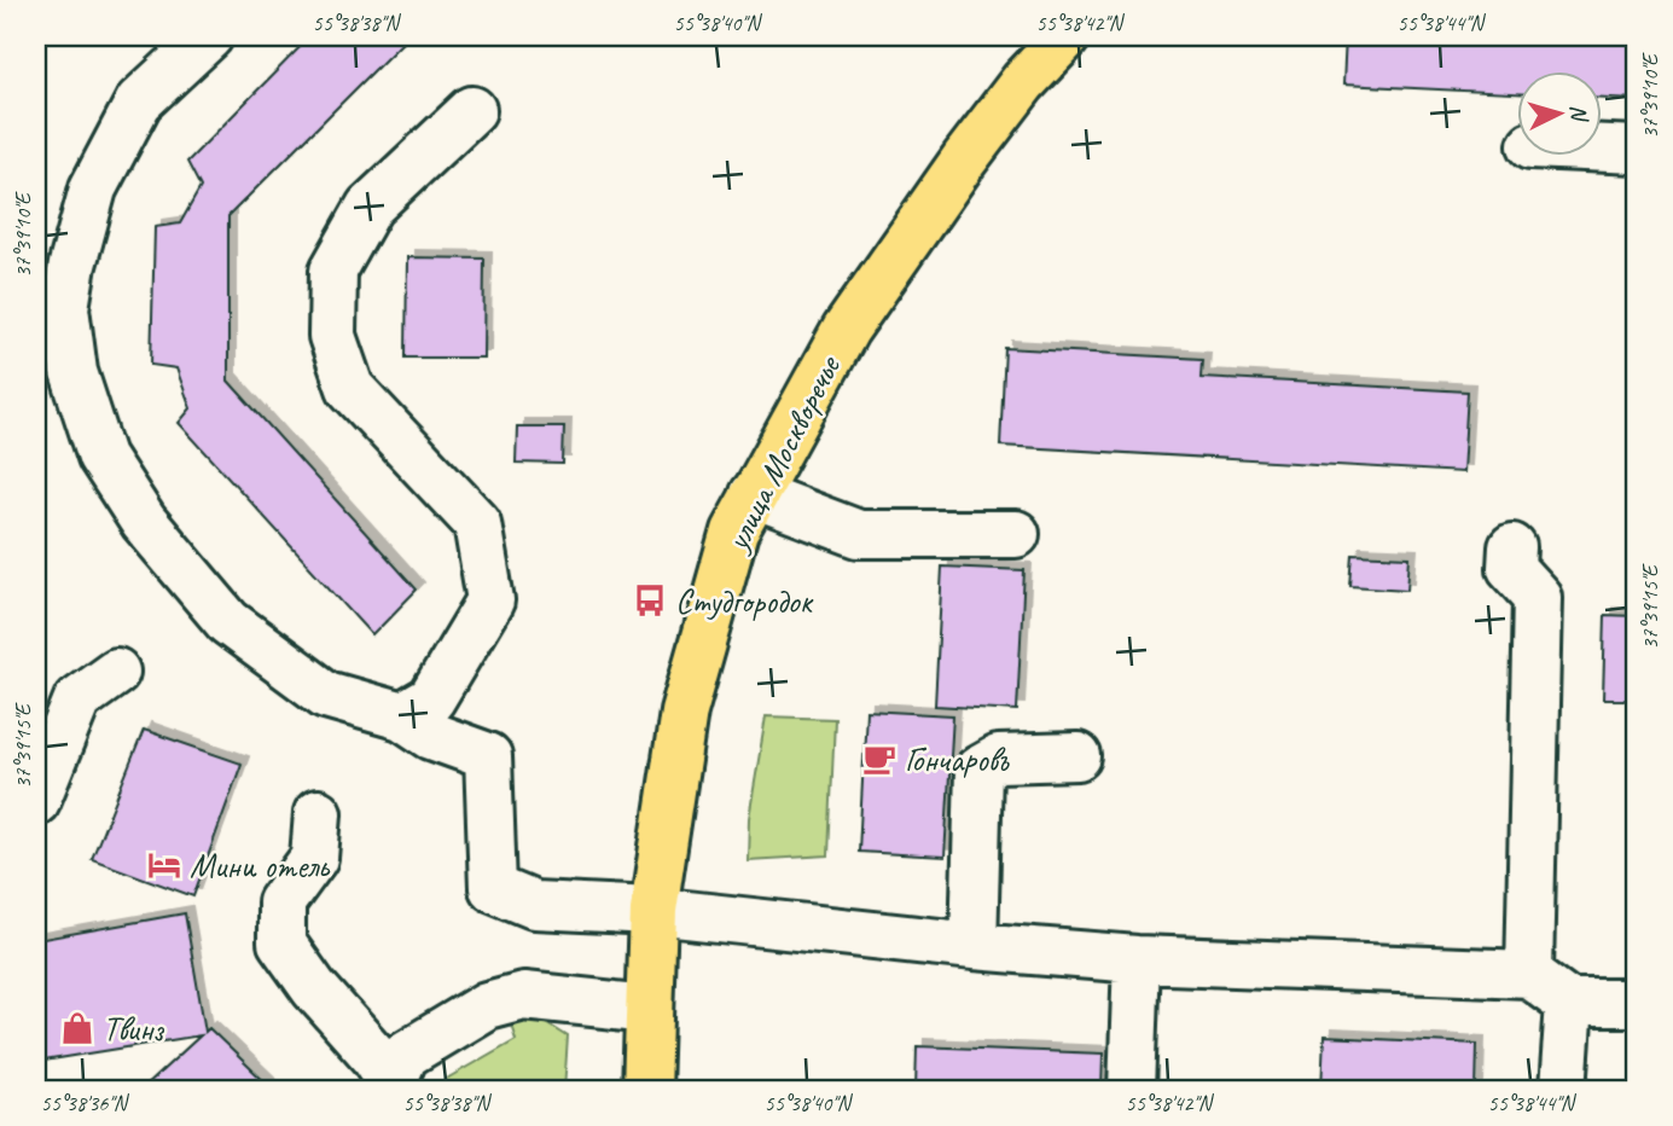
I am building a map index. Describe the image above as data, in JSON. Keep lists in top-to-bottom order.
{
  "streets": {
    "main road": ["улица Москворечье"]
  },
  "places": {
    "bus stop": ["Студгородок"],
    "cafe": ["Гончаровъ"],
    "hotel": ["Мини отель"],
    "shop": ["Твинз"]
  },
  "north": "right",
  "coordinates": [
    "55°38'38\"N",
    "55°38'40\"N",
    "55°38'42\"N",
    "55°38'44\"N",
    "37°39'10\"E",
    "37°39'15\"E",
    "55°38'36\"N"
  ]
}
